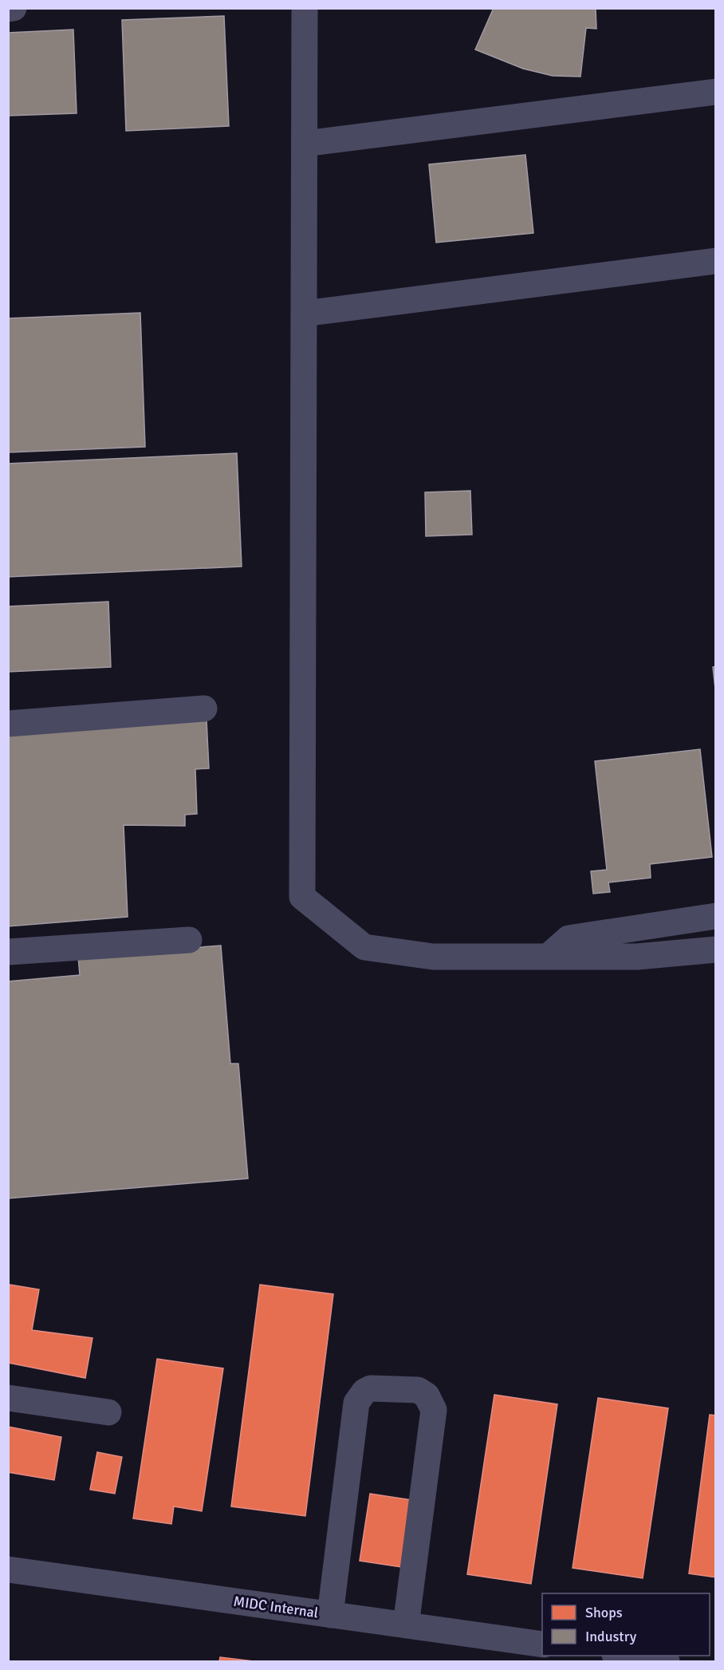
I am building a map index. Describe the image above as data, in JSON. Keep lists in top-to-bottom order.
{
  "streets": {
    "street": ["MIDC Internal"]
  },
  "legend": ["Shops", "Industry"]
}
